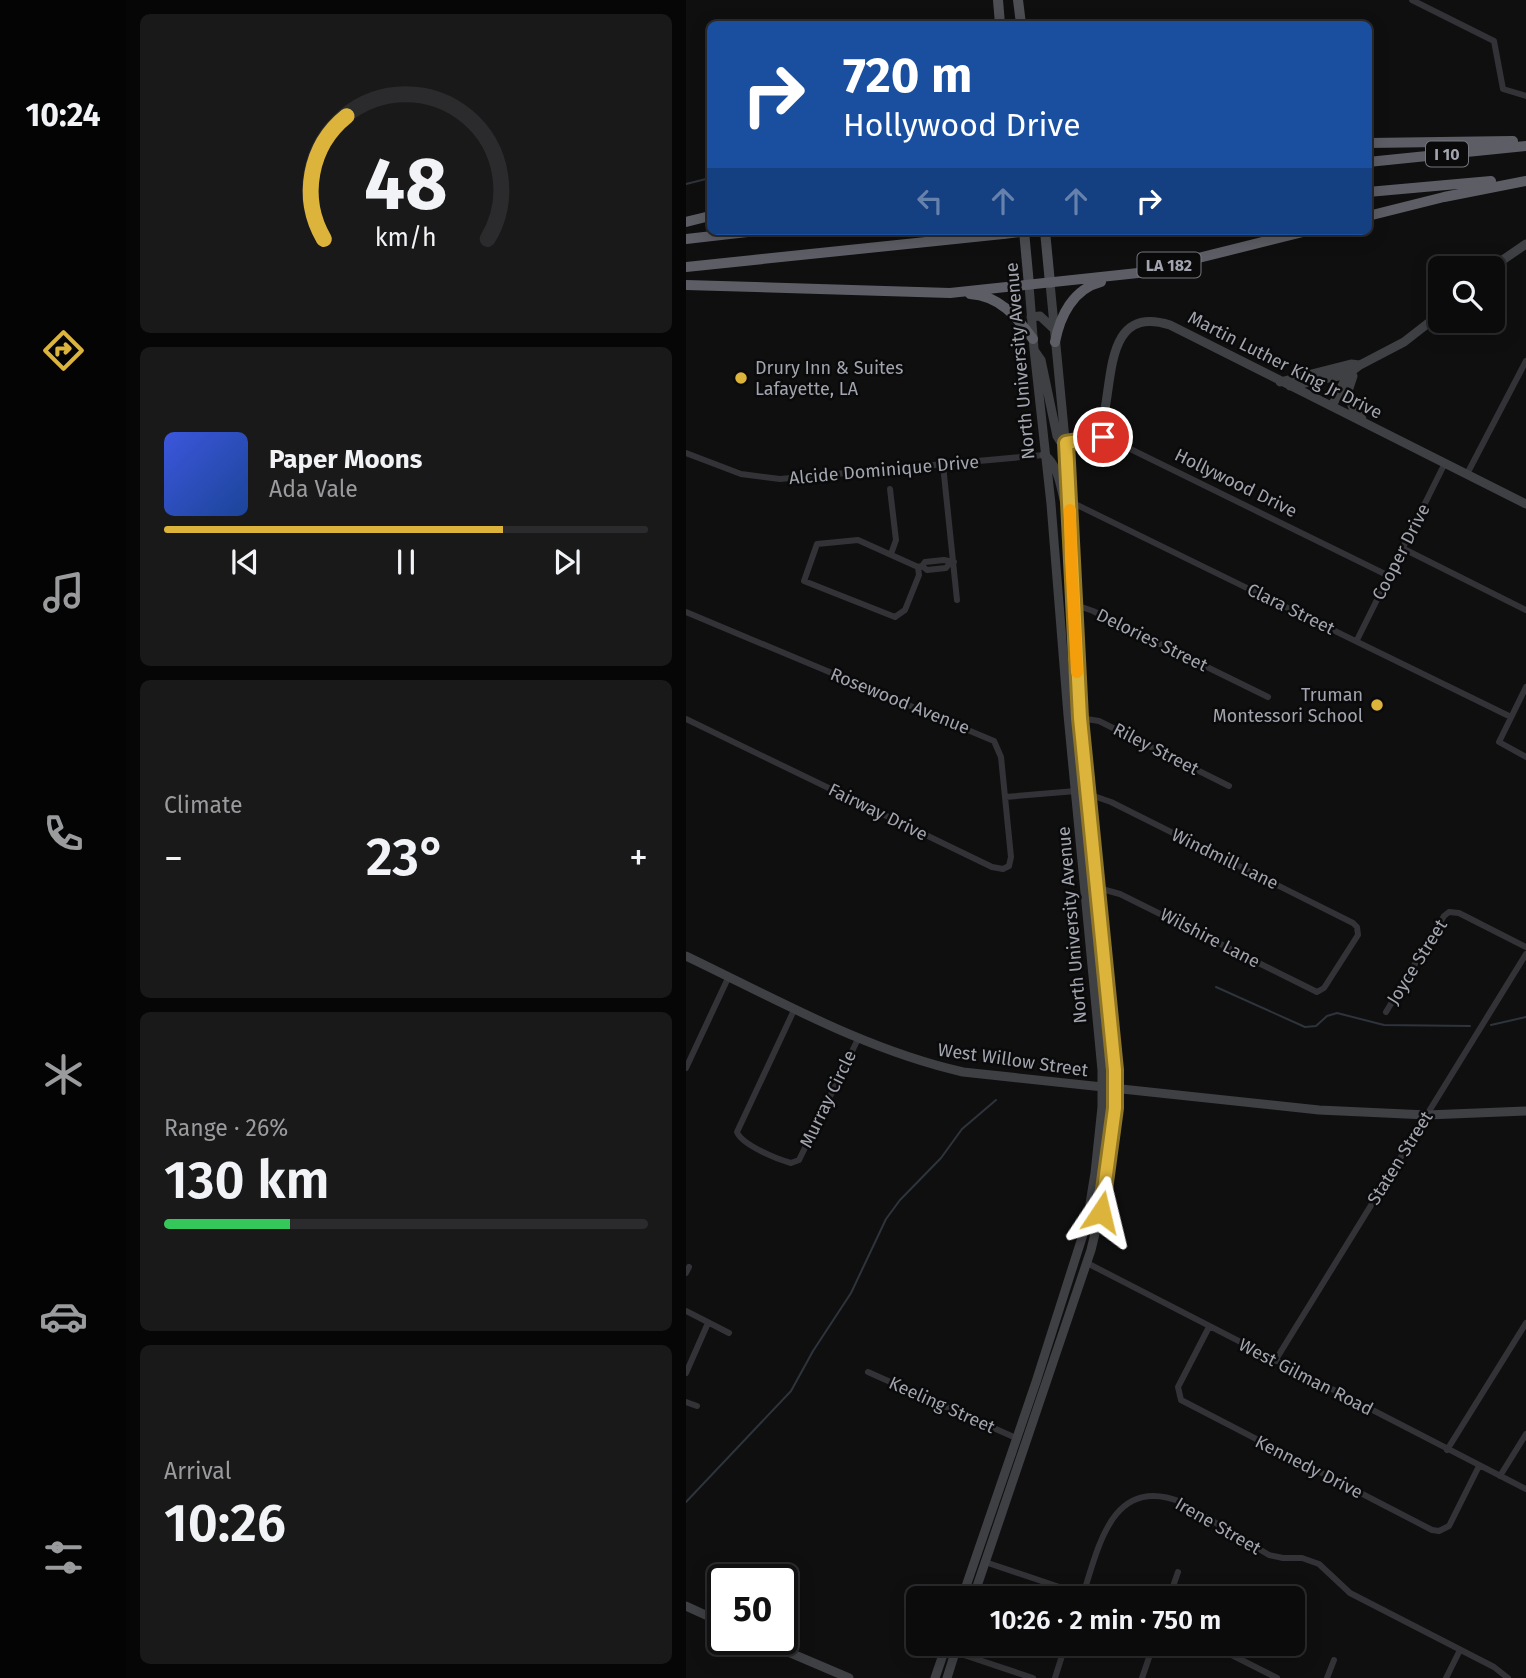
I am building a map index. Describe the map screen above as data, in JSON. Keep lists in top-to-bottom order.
{
  "streets": {
    "highway": ["I 10", "LA 182"],
    "main road": ["North University Avenue", "Martin Luther King Jr Drive", "West Willow Street"],
    "street": [
      "Alcide Dominique Drive",
      "Hollywood Drive",
      "Cooper Drive",
      "Clara Street",
      "Delories Street",
      "Rosewood Avenue",
      "Riley Street",
      "Fairway Drive",
      "Windmill Lane",
      "Wilshire Lane",
      "Joyce Street",
      "Murray Circle",
      "Staten Street",
      "West Gilman Road",
      "Keeling Street",
      "Kennedy Drive",
      "Irene Street"
    ]
  },
  "crossings": [
    ["LA 182", "North University Avenue"],
    ["North University Avenue", "Alcide Dominique Drive"],
    ["North University Avenue", "Clara Street"],
    ["North University Avenue", "Delories Street"],
    ["North University Avenue", "Riley Street"],
    ["North University Avenue", "Windmill Lane"],
    ["North University Avenue", "Wilshire Lane"],
    ["North University Avenue", "West Willow Street"],
    ["North University Avenue", "West Gilman Road"],
    ["North University Avenue", "Keeling Street"],
    ["Martin Luther King Jr Drive", "Hollywood Drive"],
    ["Martin Luther King Jr Drive", "Cooper Drive"],
    ["Hollywood Drive", "Cooper Drive"],
    ["Cooper Drive", "Clara Street"],
    ["Rosewood Avenue", "Fairway Drive"],
    ["Windmill Lane", "Wilshire Lane"],
    ["West Willow Street", "Murray Circle"],
    ["West Willow Street", "Staten Street"],
    ["Staten Street", "West Gilman Road"],
    ["West Gilman Road", "Kennedy Drive"]
  ],
  "places": ["Drury Inn & Suites Lafayette, LA", "Truman Montessori School"],
  "page": {
    "tabs": "10:24",
    "turn": ["720 m", "Hollywood Drive"],
    "song": ["Paper Moons", "Ada Vale"],
    "tile": [
      "Climate",
      ["Range · 26%", "130 km"],
      ["Arrival", "10:26"]
    ],
    "heat": ["−", "23°", "+"],
    "limit": "50",
    "trip": "10:26 · 2 min · 750 m",
    "gauge": ["48", "km/h"]
  }
}
